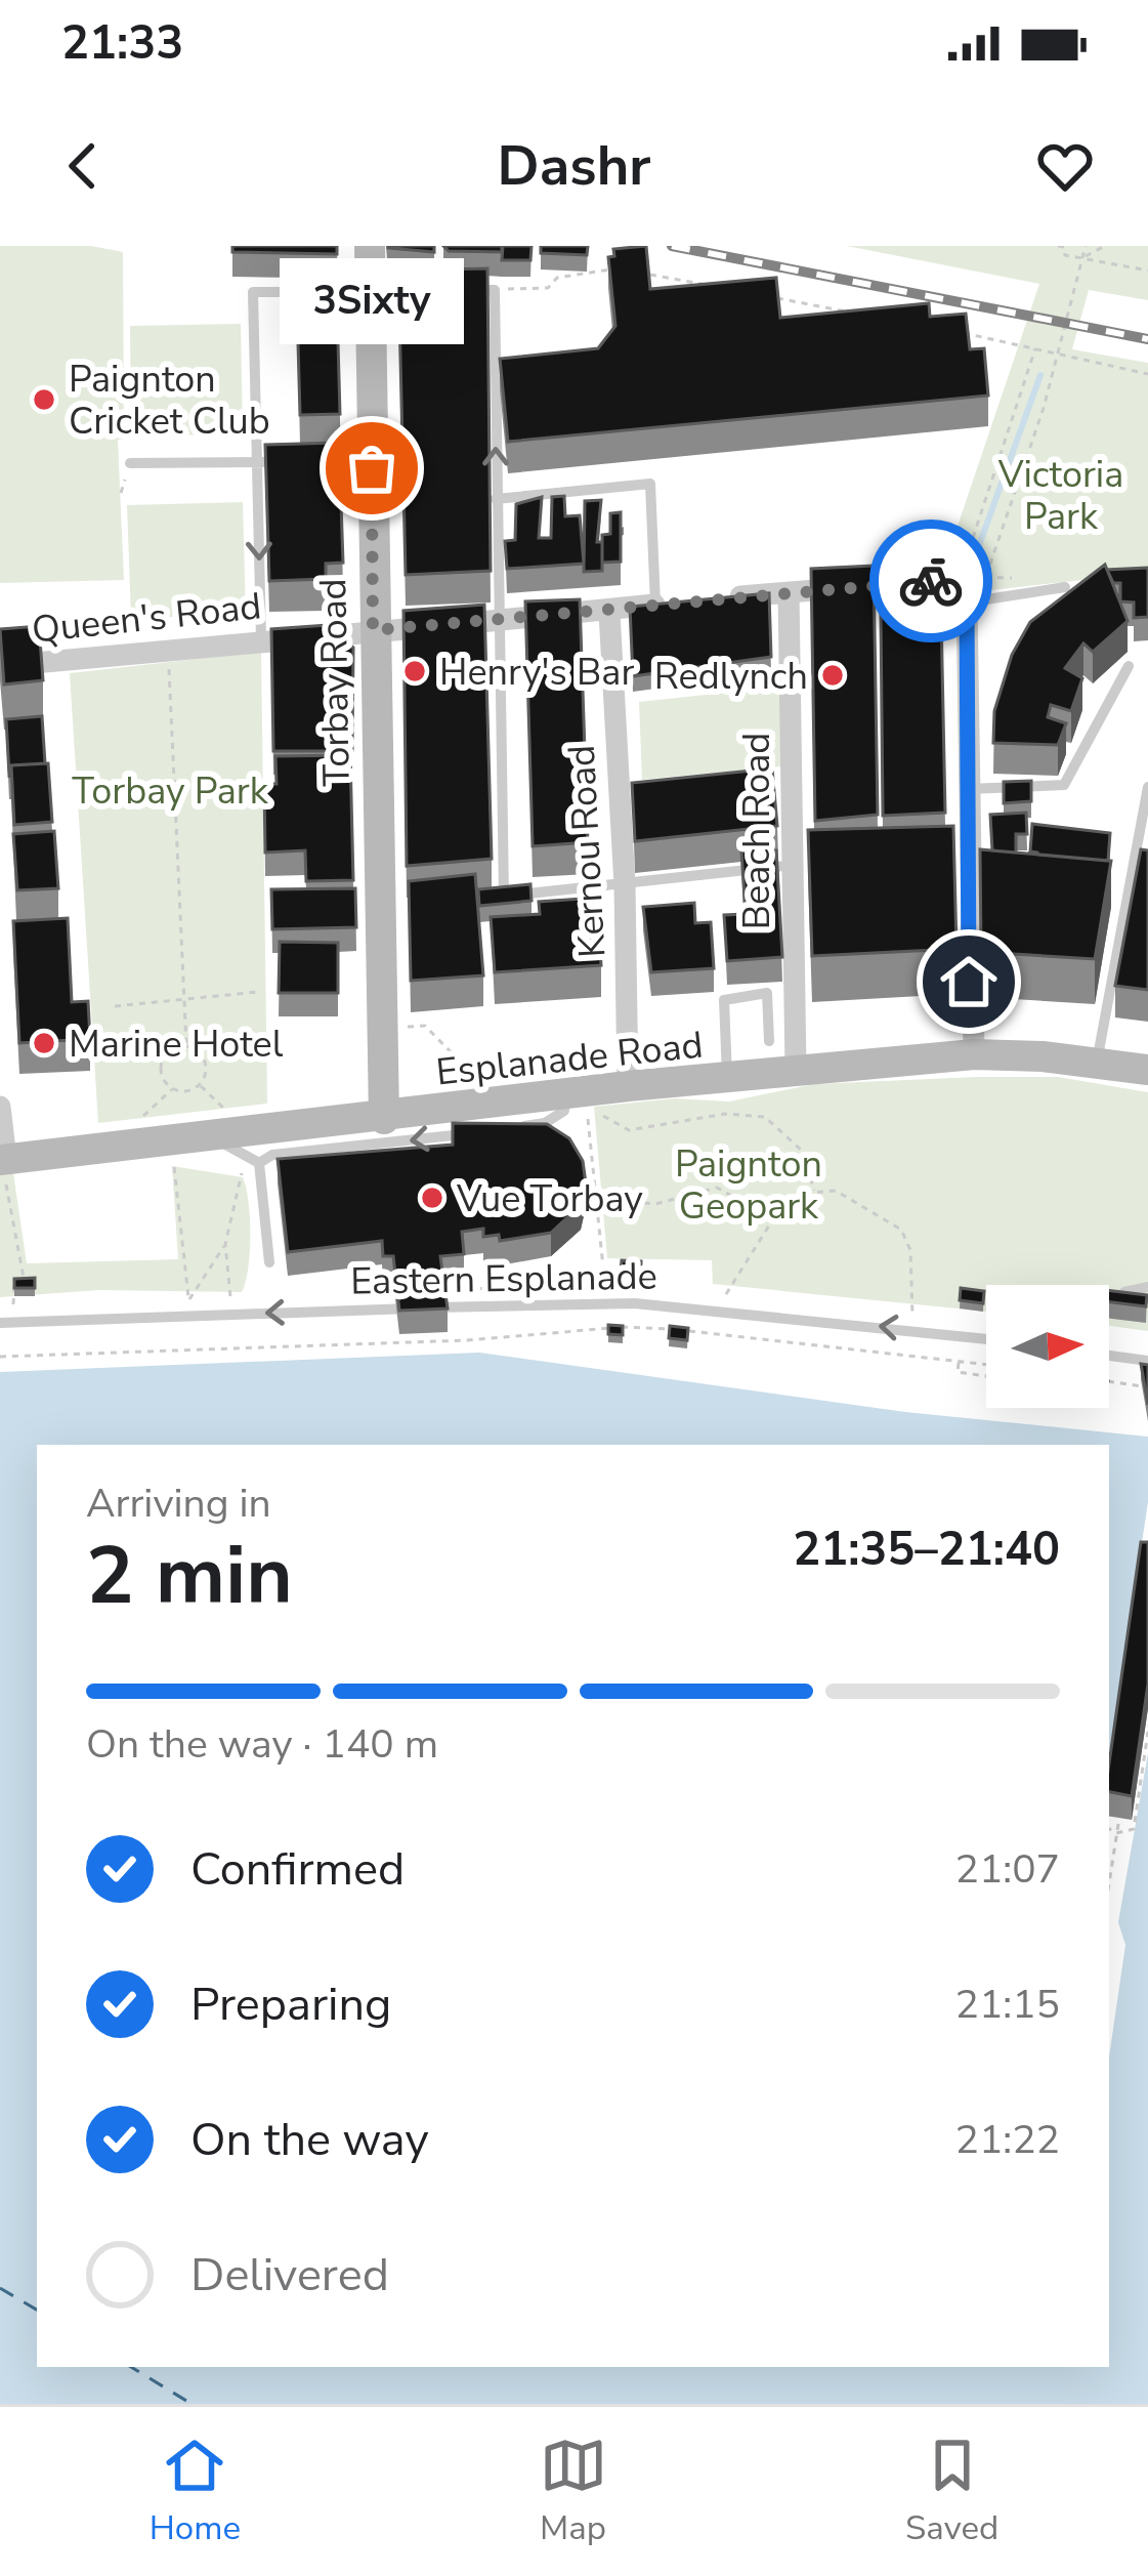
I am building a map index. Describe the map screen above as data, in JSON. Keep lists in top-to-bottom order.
{
  "streets": {
    "main road": ["Torbay Road", "Esplanade Road"],
    "street": ["Queen's Road", "Beach Road", "Kernou Road"],
    "lane": ["Eastern Esplanade"]
  },
  "crossings": [
    ["Queen's Road", "Torbay Road"],
    ["Queen's Road", "Kernou Road"],
    ["Torbay Road", "Esplanade Road"],
    ["Beach Road", "Esplanade Road"],
    ["Kernou Road", "Esplanade Road"]
  ],
  "one_way": ["Eastern Esplanade"],
  "parks": ["Victoria Park", "Torbay Park", "Paignton Geopark"],
  "places": [
    "Paignton Cricket Club",
    "3Sixty",
    "Henry's Bar",
    "Redlynch",
    "Marine Hotel",
    "Vue Torbay"
  ],
  "north": "right",
  "page": {
    "status": "21:33",
    "header": "Dashr",
    "bubble": "3Sixty",
    "heading": ["2 min", "Arriving in", "21:35–21:40"],
    "bar": "On the way · 140 m",
    "list": [
      ["Confirmed", "21:07"],
      ["Preparing", "21:15"],
      ["On the way", "21:22"],
      "Delivered"
    ],
    "tabs": ["Home", "Map", "Saved"]
  }
}
